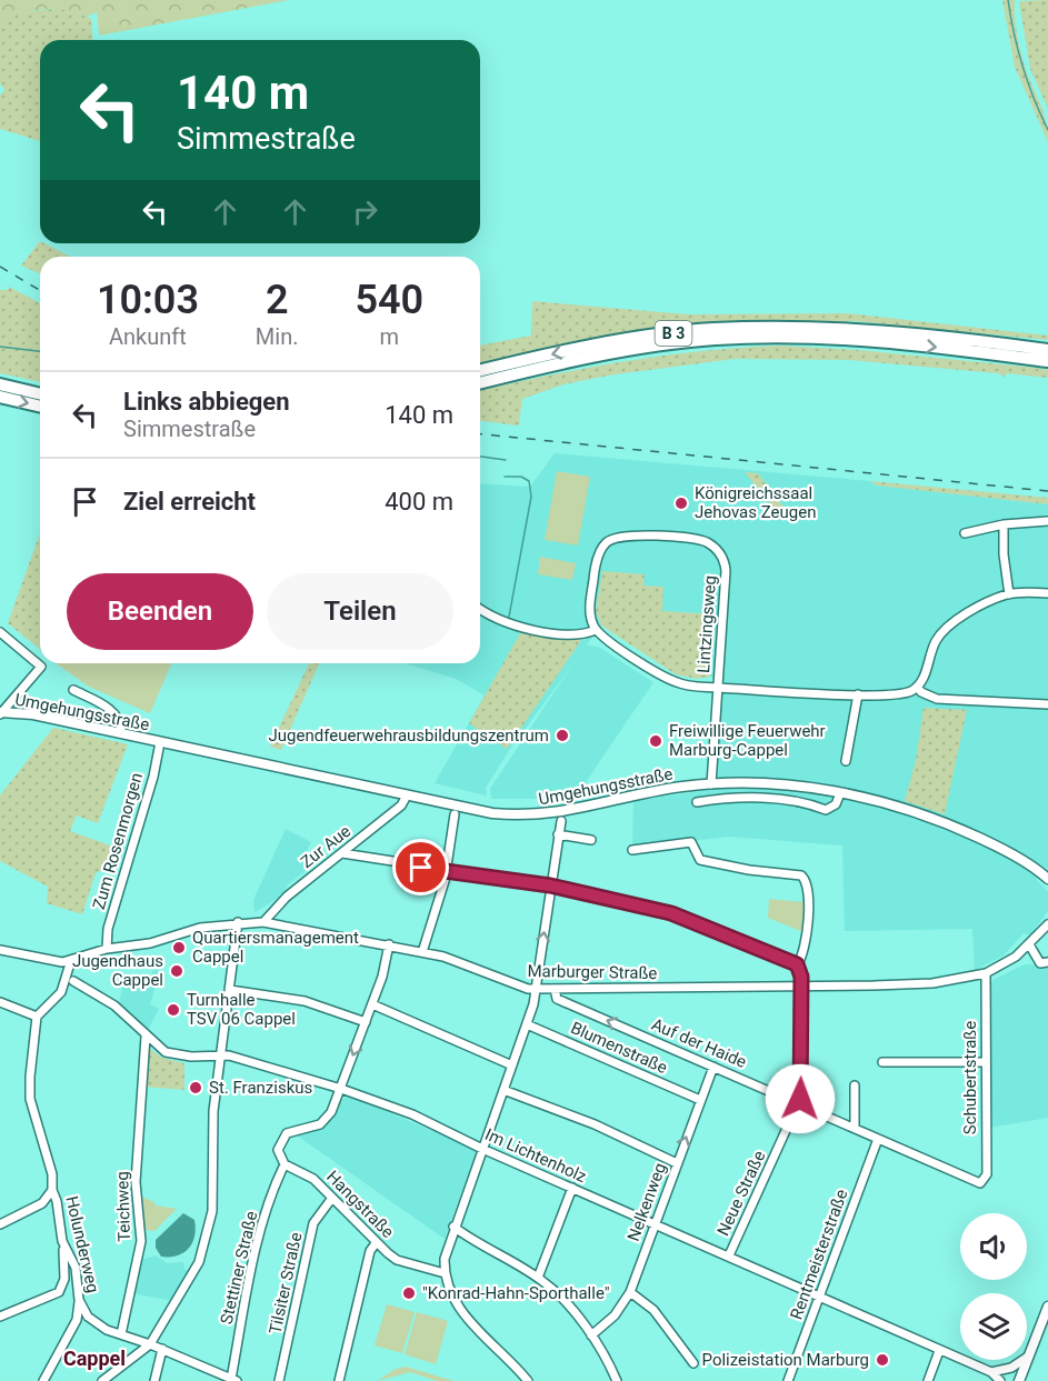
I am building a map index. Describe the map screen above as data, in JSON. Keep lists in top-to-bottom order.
{
  "streets": {
    "highway": ["B 3"],
    "main road": ["Umgehungsstraße"],
    "street": [
      "Lintzingsweg",
      "Zum Rosenmorgen",
      "Zur Aue",
      "Marburger Straße",
      "Auf der Haide",
      "Blumenstraße",
      "Schubertstraße",
      "Im Lichtenholz",
      "Neue Straße",
      "Nelkenweg",
      "Hangstraße",
      "Teichweg",
      "Holunderweg",
      "Rentmeisterstraße",
      "Stettiner Straße",
      "Tilsiter Straße"
    ]
  },
  "crossings": [
    ["Lintzingsweg", "Umgehungsstraße"],
    ["Umgehungsstraße", "Zum Rosenmorgen"],
    ["Umgehungsstraße", "Zur Aue"],
    ["Zum Rosenmorgen", "Marburger Straße"],
    ["Zur Aue", "Marburger Straße"],
    ["Marburger Straße", "Auf der Haide"],
    ["Marburger Straße", "Schubertstraße"],
    ["Marburger Straße", "Neue Straße"],
    ["Auf der Haide", "Schubertstraße"],
    ["Auf der Haide", "Neue Straße"],
    ["Auf der Haide", "Nelkenweg"],
    ["Auf der Haide", "Rentmeisterstraße"],
    ["Blumenstraße", "Nelkenweg"],
    ["Im Lichtenholz", "Neue Straße"],
    ["Im Lichtenholz", "Nelkenweg"],
    ["Im Lichtenholz", "Teichweg"],
    ["Im Lichtenholz", "Rentmeisterstraße"],
    ["Hangstraße", "Stettiner Straße"],
    ["Hangstraße", "Tilsiter Straße"],
    ["Teichweg", "Holunderweg"],
    ["Holunderweg", "Stettiner Straße"]
  ],
  "one_way": ["Auf der Haide"],
  "districts": ["Cappel"],
  "places": [
    "Königreichssaal Jehovas Zeugen",
    "Jugendfeuerwehrausbildungszentrum",
    "Freiwillige Feuerwehr Marburg-Cappel",
    "Quartiersmanagement Cappel",
    "Jugendhaus Cappel",
    "Turnhalle TSV 06 Cappel",
    "St. Franziskus",
    "\"Konrad-Hahn-Sporthalle\"",
    "Polizeistation Marburg"
  ],
  "page": {
    "turn": ["140 m", "Simmestraße"],
    "eta": [
      "10:03",
      "Ankunft",
      "2",
      "Min.",
      "540",
      "m"
    ],
    "list": [
      {
        "name": "Links abbiegen",
        "note": "Simmestraße",
        "value": "140 m"
      },
      {
        "name": "Ziel erreicht",
        "value": "400 m"
      }
    ],
    "buttons": ["Beenden", "Teilen"]
  }
}
